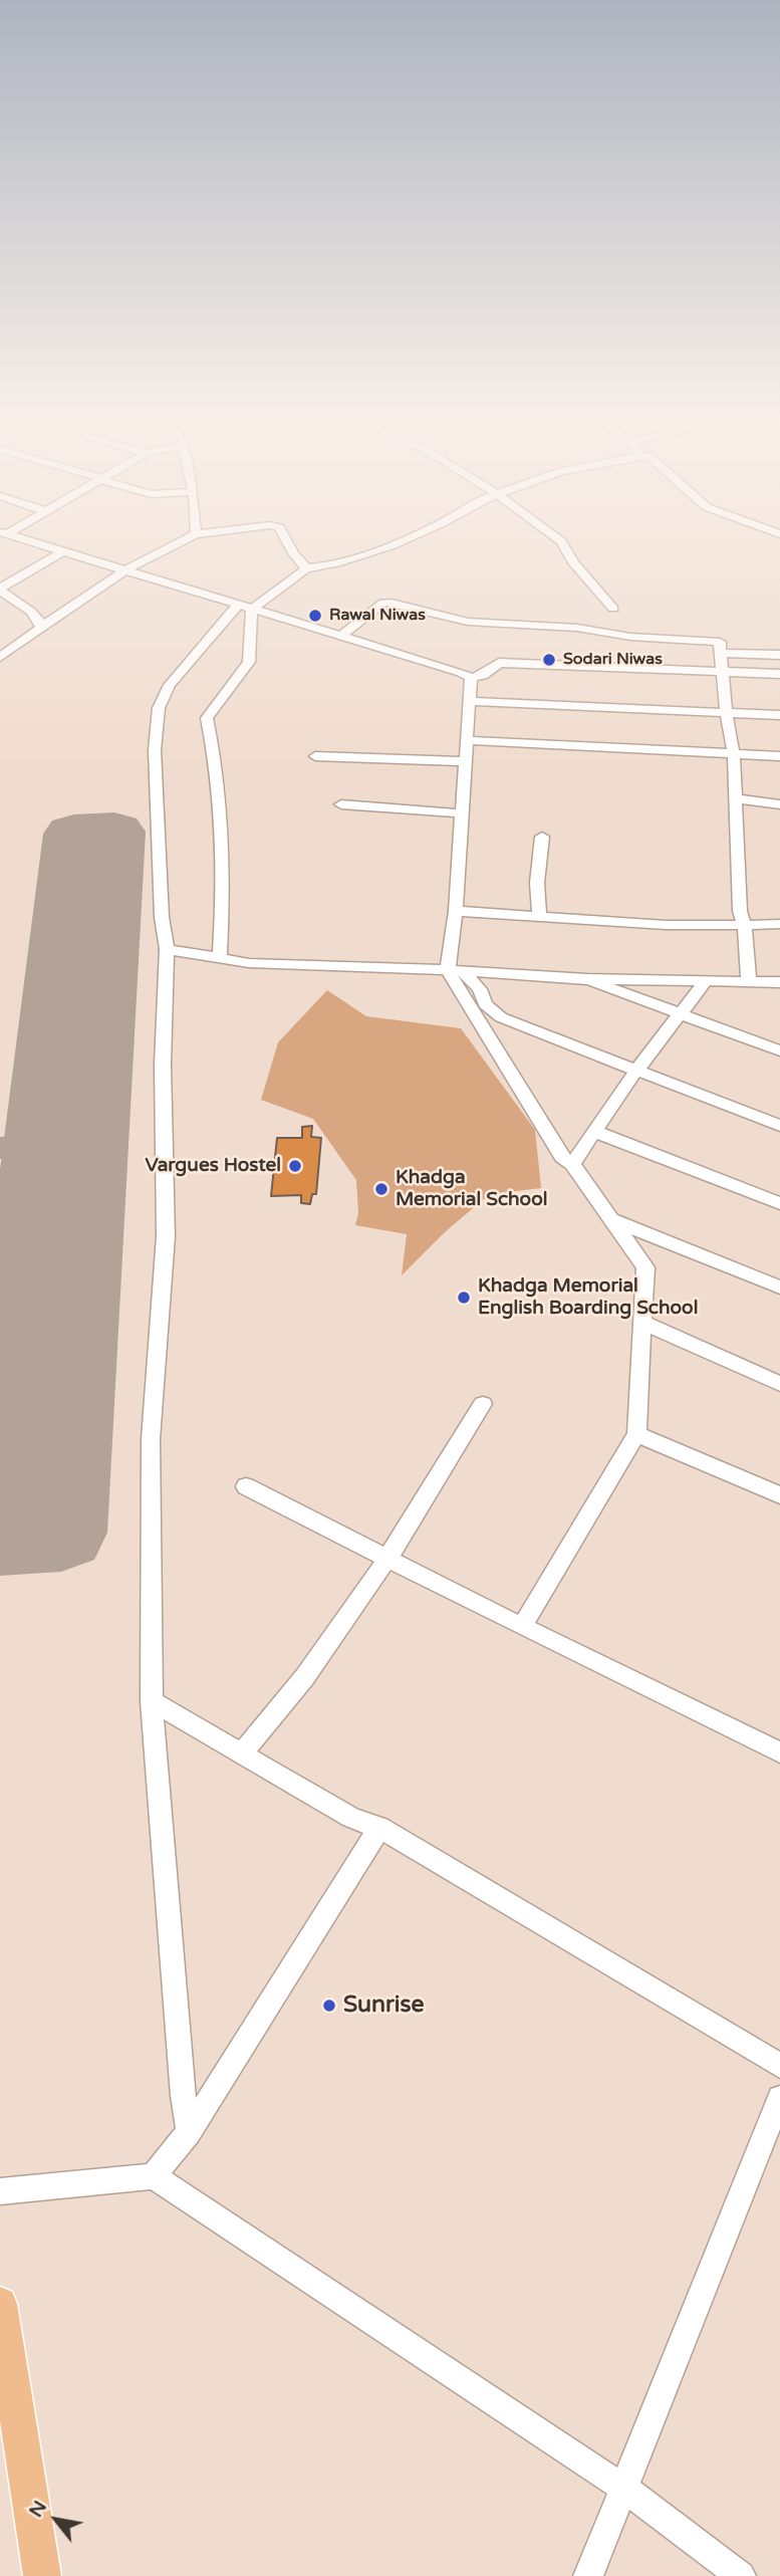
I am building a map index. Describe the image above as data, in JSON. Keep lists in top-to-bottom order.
{
  "places": [
    "Rawal Niwas",
    "Sodari Niwas",
    "Vargues Hostel",
    "Khadga Memorial School",
    "Khadga Memorial English Boarding School",
    "Sunrise"
  ],
  "north": "top left"
}
